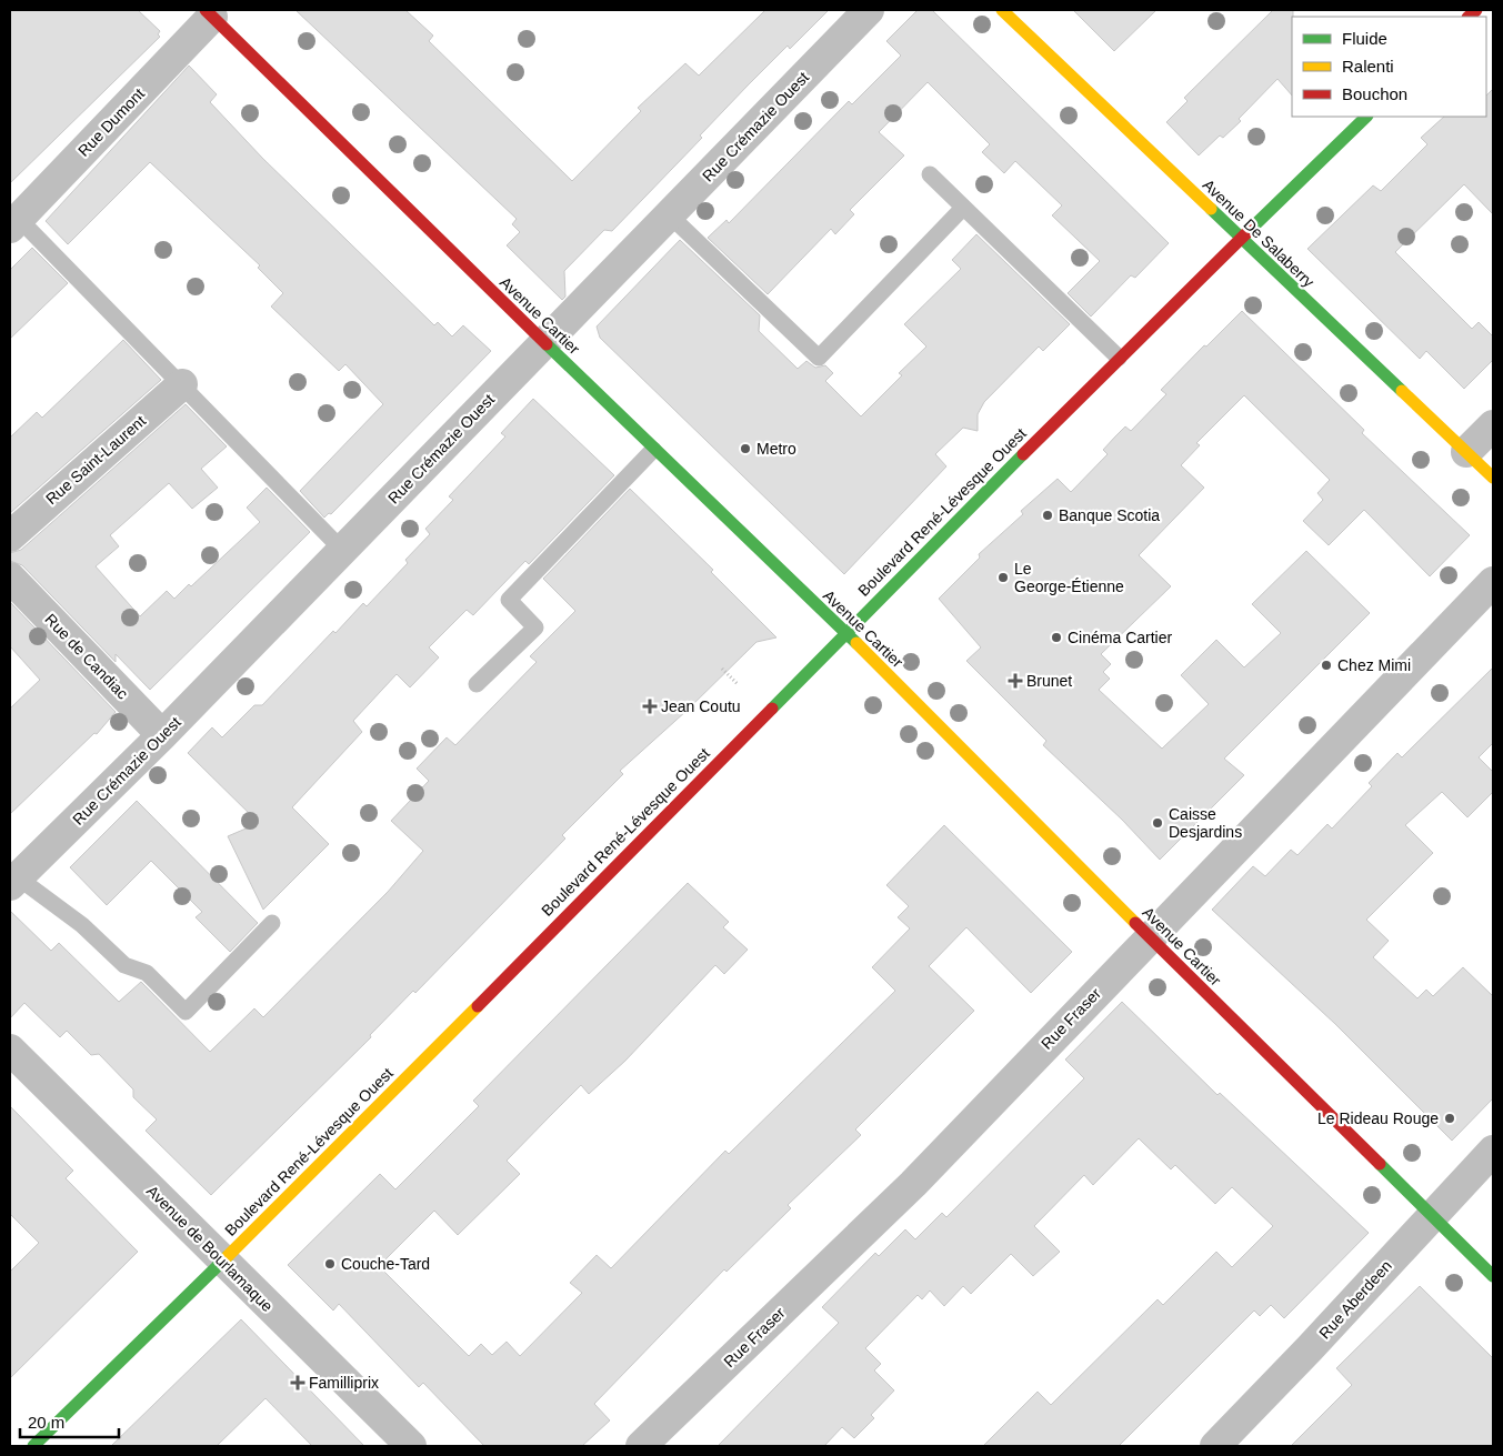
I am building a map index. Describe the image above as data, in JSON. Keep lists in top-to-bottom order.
{
  "streets": {
    "street": [
      "Rue Dumont",
      "Rue Crémazie Ouest",
      "Avenue De Salaberry",
      "Avenue Cartier",
      "Rue Saint-Laurent",
      "Boulevard René-Lévesque Ouest",
      "Rue de Candiac",
      "Rue Fraser",
      "Avenue de Bourlamaque",
      "Rue Aberdeen"
    ]
  },
  "crossings": [
    ["Rue Dumont", "Avenue Cartier"],
    ["Rue Crémazie Ouest", "Avenue Cartier"],
    ["Rue Crémazie Ouest", "Rue de Candiac"],
    ["Avenue De Salaberry", "Boulevard René-Lévesque Ouest"],
    ["Avenue Cartier", "Boulevard René-Lévesque Ouest"],
    ["Avenue Cartier", "Rue Fraser"],
    ["Avenue Cartier", "Rue Aberdeen"],
    ["Boulevard René-Lévesque Ouest", "Avenue de Bourlamaque"]
  ],
  "places": {
    "other": [
      "Metro",
      "Banque Scotia",
      "Le George-Étienne",
      "Cinéma Cartier",
      "Chez Mimi",
      "Caisse Desjardins",
      "Le Rideau Rouge",
      "Couche-Tard"
    ],
    "health": ["Brunet", "Jean Coutu", "Familliprix"]
  },
  "legend": ["Fluide", "Ralenti", "Bouchon"],
  "scale_bar": "20 m"
}
